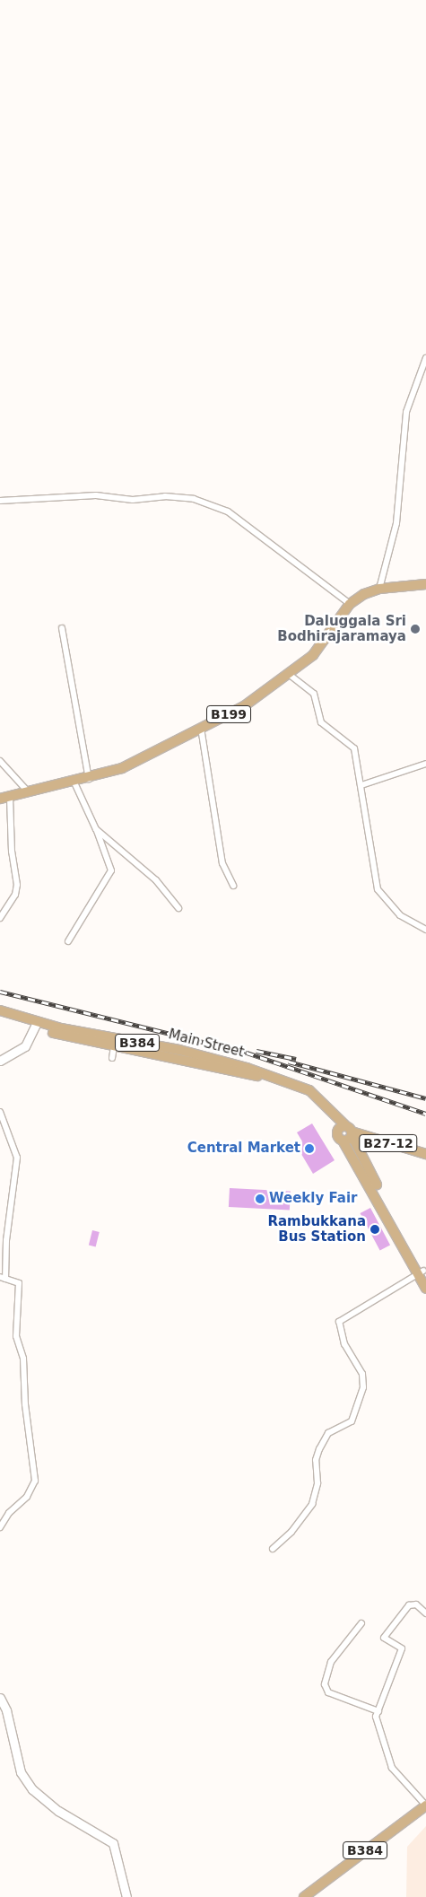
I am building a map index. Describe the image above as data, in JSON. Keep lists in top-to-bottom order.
{
  "streets": {
    "main road": [
      "B199",
      "B384",
      "Main Street",
      "B27-12"
    ]
  },
  "crossings": [
    ["B384", "Main Street"],
    ["Main Street", "B27-12"]
  ],
  "places": [
    "Daluggala Sri Bodhirajaramaya",
    "Central Market",
    "Weekly Fair",
    "Rambukkana Bus Station"
  ]
}
